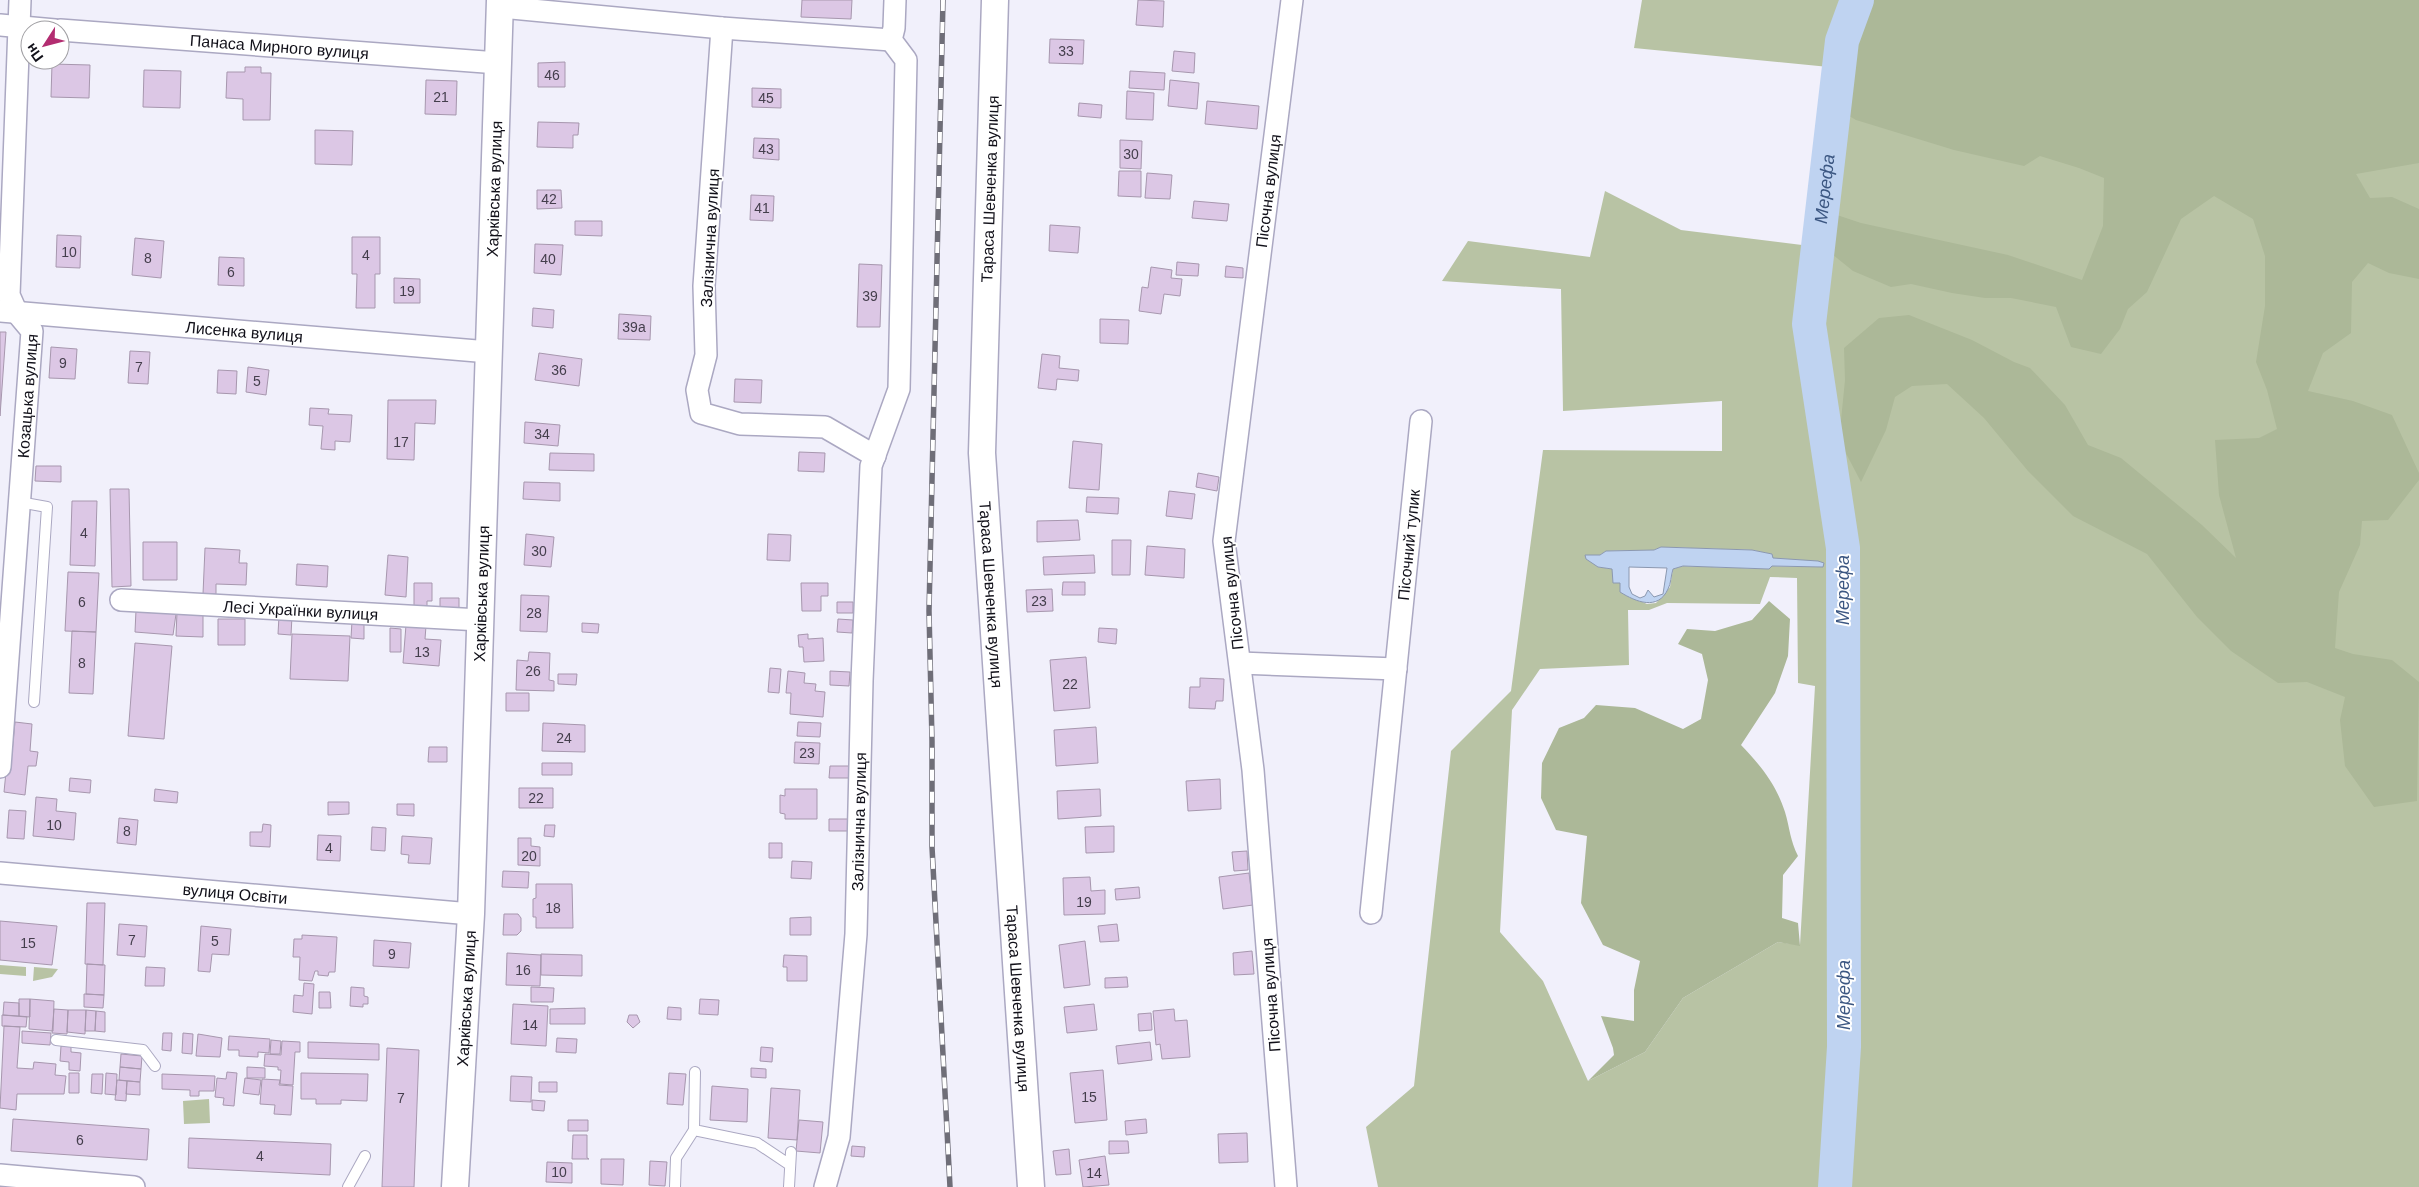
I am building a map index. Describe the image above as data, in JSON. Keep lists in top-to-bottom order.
{
  "streets": {
    "street": [
      "Панаса Мирного вулиця",
      "Харківська вулиця",
      "Тараса Шевченка вулиця",
      "Пісочна вулиця",
      "Залізнична вулиця",
      "Лисенка вулиця",
      "Козацька вулиця",
      "Пісочний тупик",
      "Лесі Українки вулиця",
      "вулиця Освіти"
    ]
  },
  "crossings": [
    ["Панаса Мирного вулиця", "Харківська вулиця"],
    ["Харківська вулиця", "Лисенка вулиця"],
    ["Харківська вулиця", "Лесі Українки вулиця"],
    ["Харківська вулиця", "вулиця Освіти"],
    ["Лисенка вулиця", "Козацька вулиця"]
  ],
  "water": ["Мерефа"],
  "house_numbers": [
    "33",
    "46",
    "21",
    "45",
    "43",
    "30",
    "42",
    "41",
    "10",
    "4",
    "8",
    "40",
    "6",
    "19",
    "39",
    "39а",
    "9",
    "7",
    "36",
    "5",
    "34",
    "17",
    "4",
    "30",
    "23",
    "6",
    "28",
    "13",
    "8",
    "26",
    "22",
    "24",
    "23",
    "22",
    "10",
    "8",
    "4",
    "20",
    "19",
    "18",
    "7",
    "5",
    "15",
    "9",
    "16",
    "14",
    "15",
    "7",
    "6",
    "4",
    "10",
    "14"
  ],
  "north": "bottom left"
}
